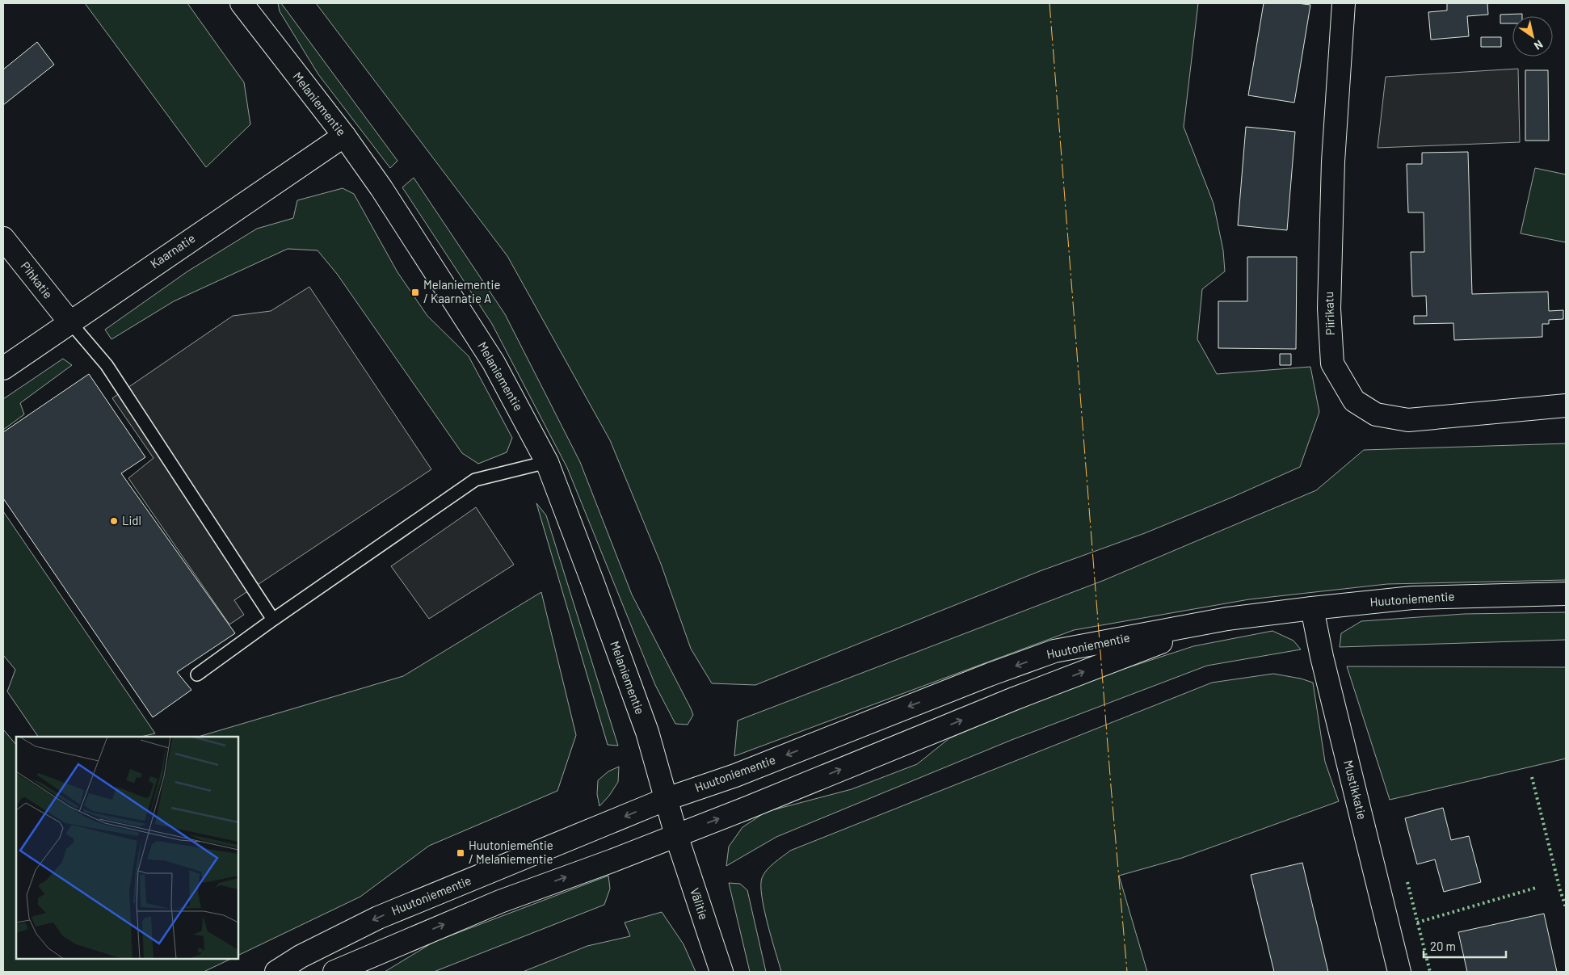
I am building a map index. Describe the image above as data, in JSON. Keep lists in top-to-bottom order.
{
  "streets": {
    "main road": [
      "Melaniementie",
      "Kaarnatie",
      "Pihkatie",
      "Piirikatu",
      "Huutoniementie",
      "Mustikkatie",
      "Välitie"
    ]
  },
  "crossings": [
    ["Melaniementie", "Kaarnatie"],
    ["Melaniementie", "Huutoniementie"],
    ["Melaniementie", "Välitie"],
    ["Kaarnatie", "Pihkatie"],
    ["Huutoniementie", "Mustikkatie"],
    ["Huutoniementie", "Välitie"]
  ],
  "places": {
    "transit": ["Melaniementie / Kaarnatie A", "Huutoniementie / Melaniementie"],
    "other": ["Lidl"]
  },
  "scale_bar": "20 m",
  "north": "bottom right"
}
